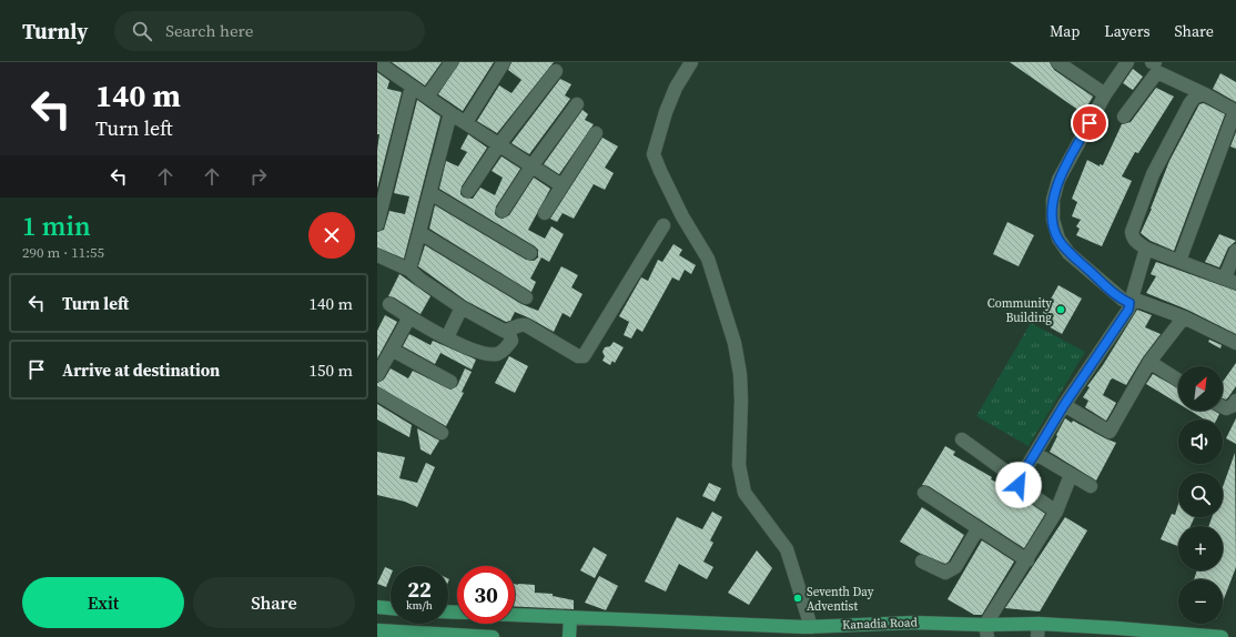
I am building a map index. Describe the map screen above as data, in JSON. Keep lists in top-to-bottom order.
{
  "streets": {
    "main road": ["Kanadia Road"]
  },
  "places": ["Community Building", "Seventh Day Adventist"],
  "north": "top right",
  "page": {
    "header": "Turnly",
    "search": "Search here",
    "nav": ["Map", "Layers", "Share"],
    "turn": ["140 m", "Turn left"],
    "heading": ["1 min", "290 m · 11:55"],
    "list": [
      {
        "name": "Turn left",
        "value": "140 m"
      },
      {
        "name": "Arrive at destination",
        "value": "150 m"
      }
    ],
    "map_buttons": ["+", "−"],
    "speed": "22 km/h",
    "limit": "30",
    "buttons": ["Exit", "Share"]
  }
}
